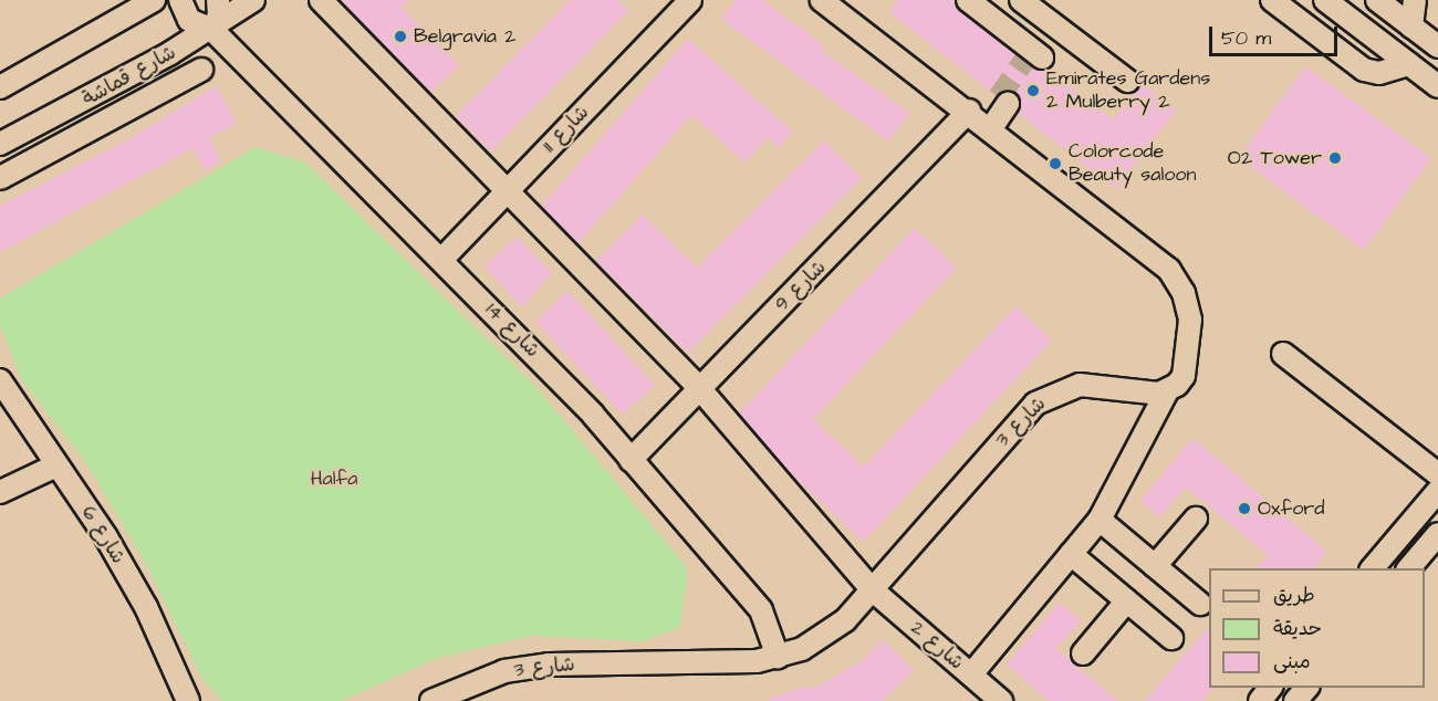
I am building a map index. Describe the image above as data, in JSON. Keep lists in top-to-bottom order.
{
  "streets": {
    "street": [
      "شارع قماشة",
      "شارع 11",
      "شارع 9",
      "شارع 14",
      "شارع 3",
      "شارع 6",
      "شارع 2"
    ]
  },
  "crossings": [
    ["شارع قماشة", "شارع 14"],
    ["شارع 11", "شارع 14"],
    ["شارع 11", "شارع 2"],
    ["شارع 9", "شارع 14"],
    ["شارع 9", "شارع 2"],
    ["شارع 14", "شارع 3"],
    ["شارع 3", "شارع 2"]
  ],
  "parks": ["Halfa"],
  "places": [
    "Belgravia 2",
    "Emirates Gardens 2 Mulberry 2",
    "O2 Tower",
    "Colorcode Beauty saloon",
    "Oxford"
  ],
  "legend": ["طريق", "حديقة", "مبنى"],
  "scale_bar": "50 m"
}
